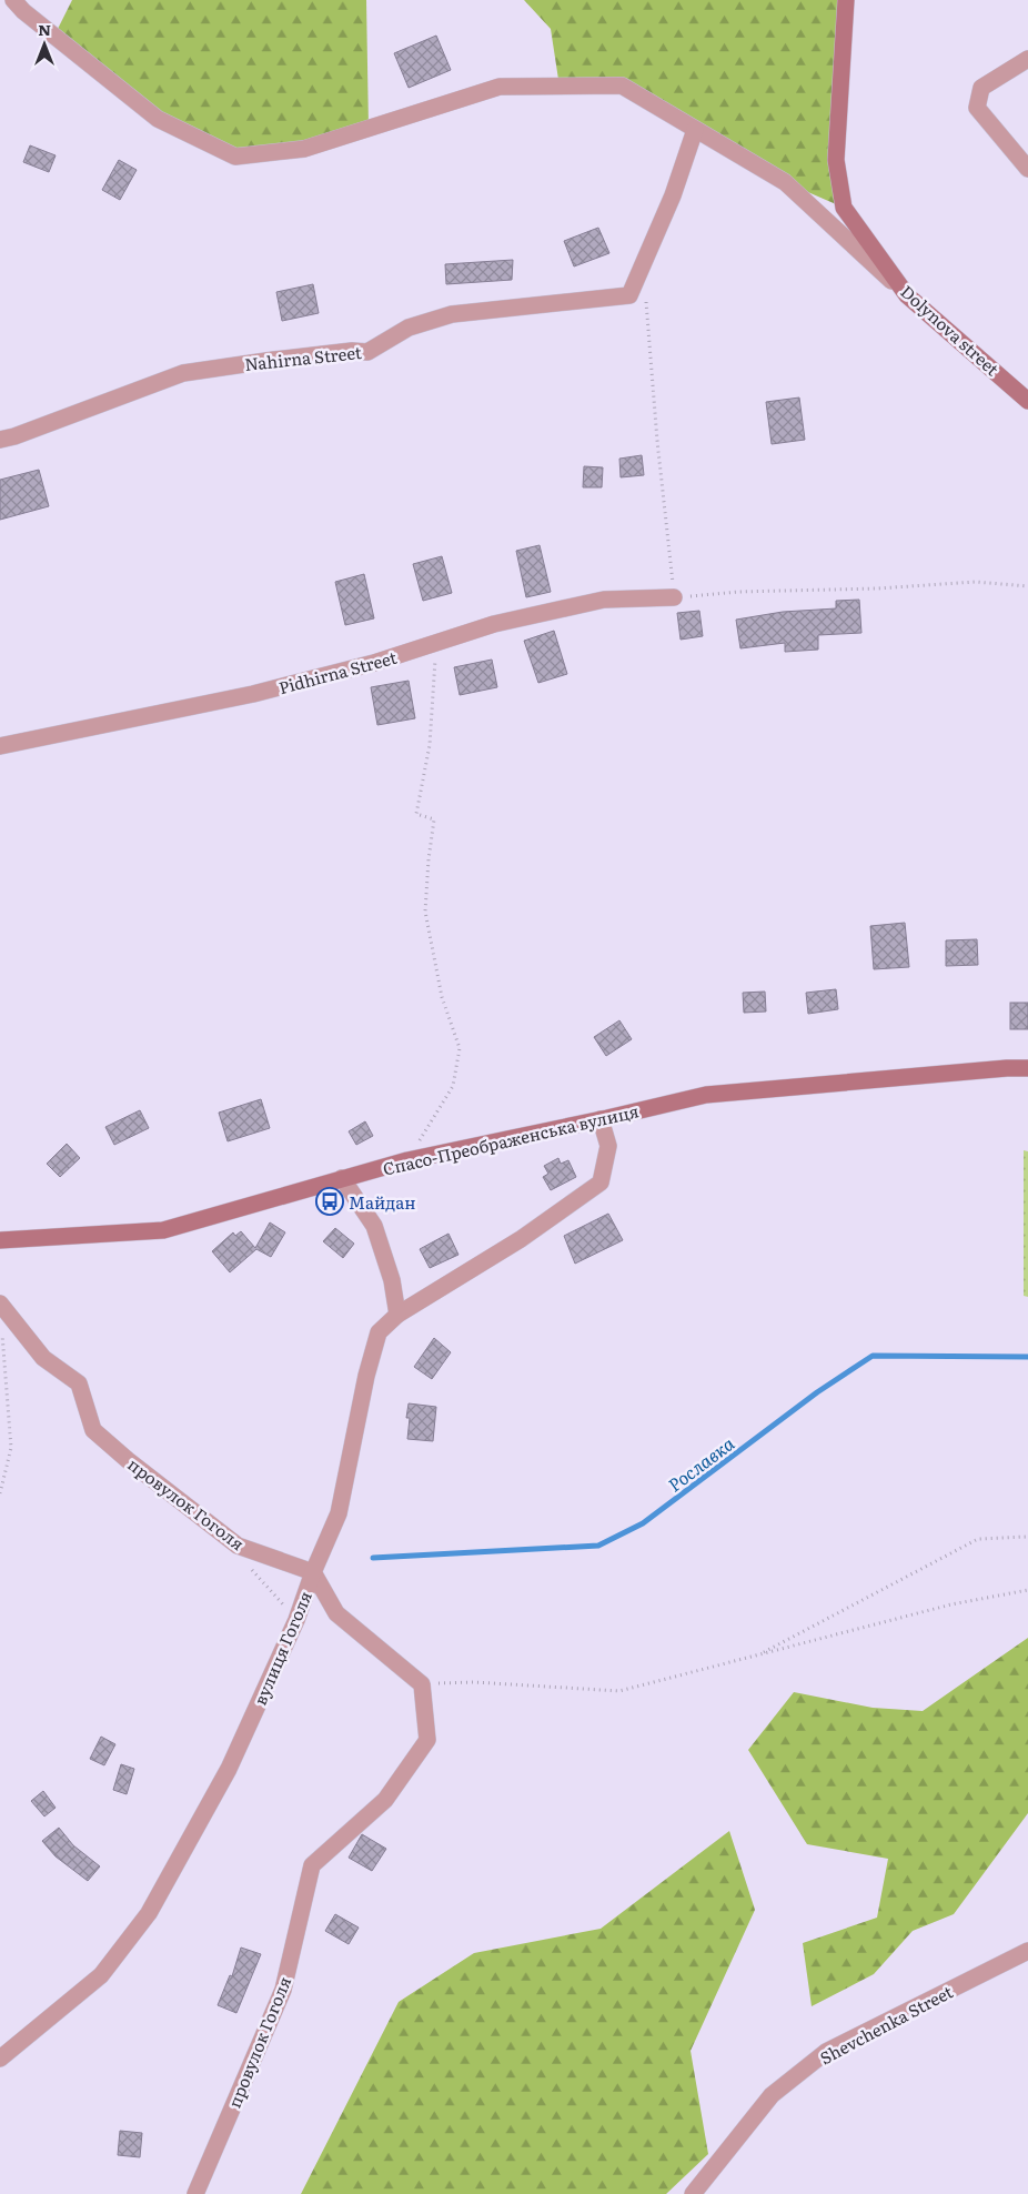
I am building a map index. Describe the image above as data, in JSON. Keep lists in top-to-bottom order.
{
  "streets": {
    "street": [
      "Dolynova street",
      "Nahirna Street",
      "Pidhirna Street",
      "Спасо-Преображенська вулиця",
      "провулок Гоголя",
      "вулиця Гоголя",
      "Shevchenka Street"
    ]
  },
  "crossings": [
    ["Спасо-Преображенська вулиця", "вулиця Гоголя"],
    ["провулок Гоголя", "вулиця Гоголя"]
  ],
  "water": ["Рославка"],
  "places": {
    "bus stop": ["Майдан"]
  },
  "north": "top"
}
